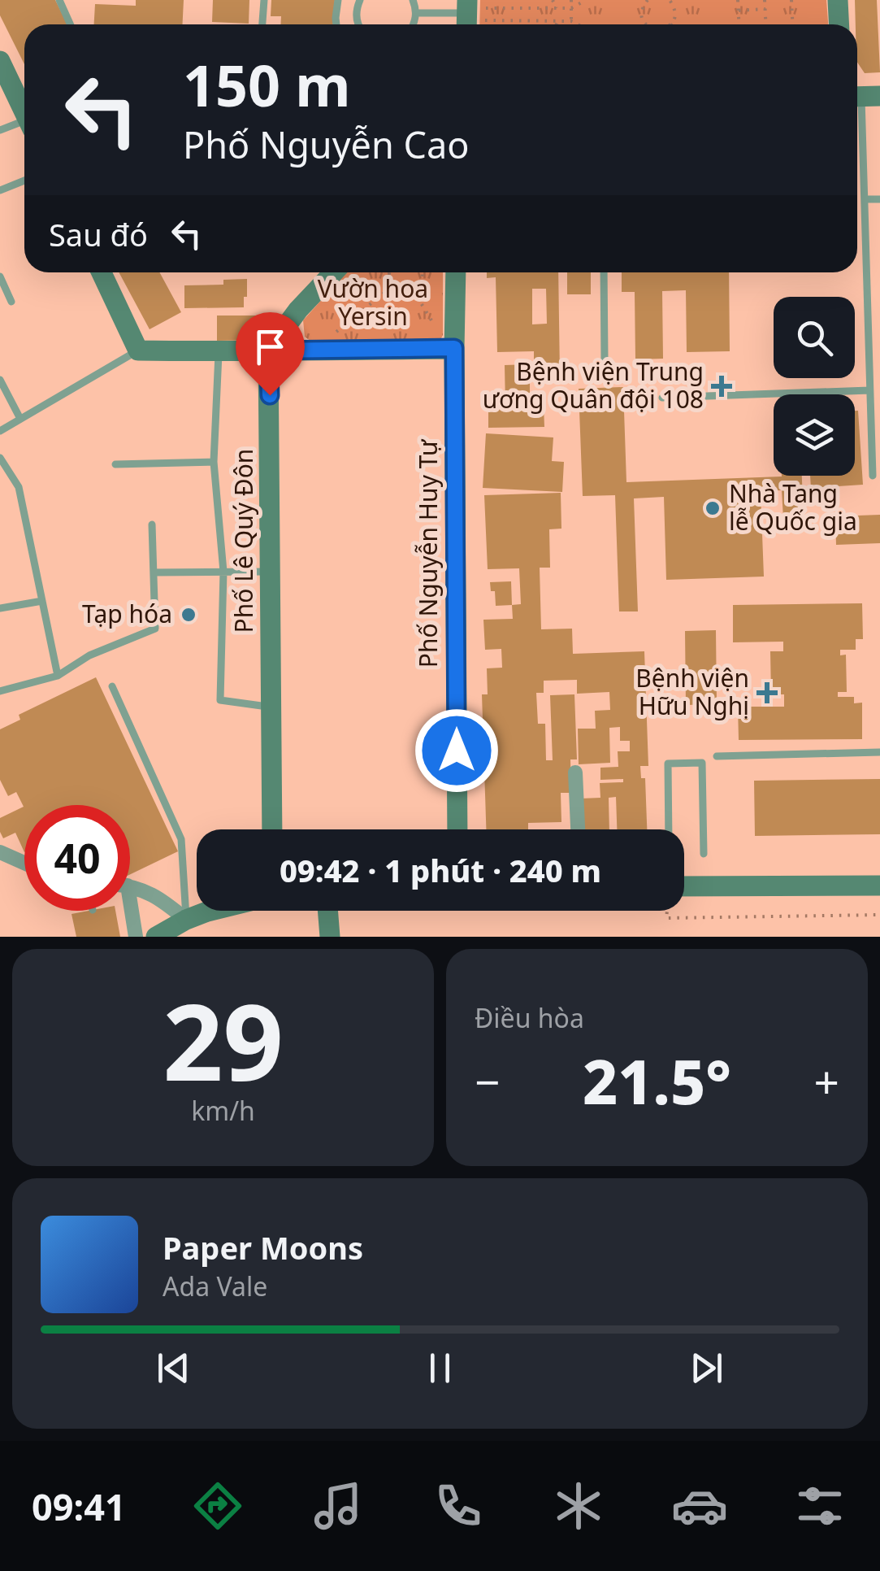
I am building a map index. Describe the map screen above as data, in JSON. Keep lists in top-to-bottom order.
{
  "streets": {
    "street": ["Phố Lê Quý Đôn", "Phố Nguyễn Huy Tự"]
  },
  "parks": ["Vườn hoa Yersin"],
  "places": {
    "health": ["Bệnh viện Trung ương Quân đội 108", "Bệnh viện Hữu Nghị"],
    "other": ["Nhà Tang lễ Quốc gia", "Tạp hóa"]
  },
  "page": {
    "turn": ["150 m", "Phố Nguyễn Cao"],
    "then": "Sau đó",
    "limit": "40",
    "trip": "09:42 · 1 phút · 240 m",
    "tile": [
      ["29", "km/h"],
      "Điều hòa"
    ],
    "heat": ["−", "21.5°", "+"],
    "song": ["Paper Moons", "Ada Vale"],
    "tabs": "09:41"
  }
}
